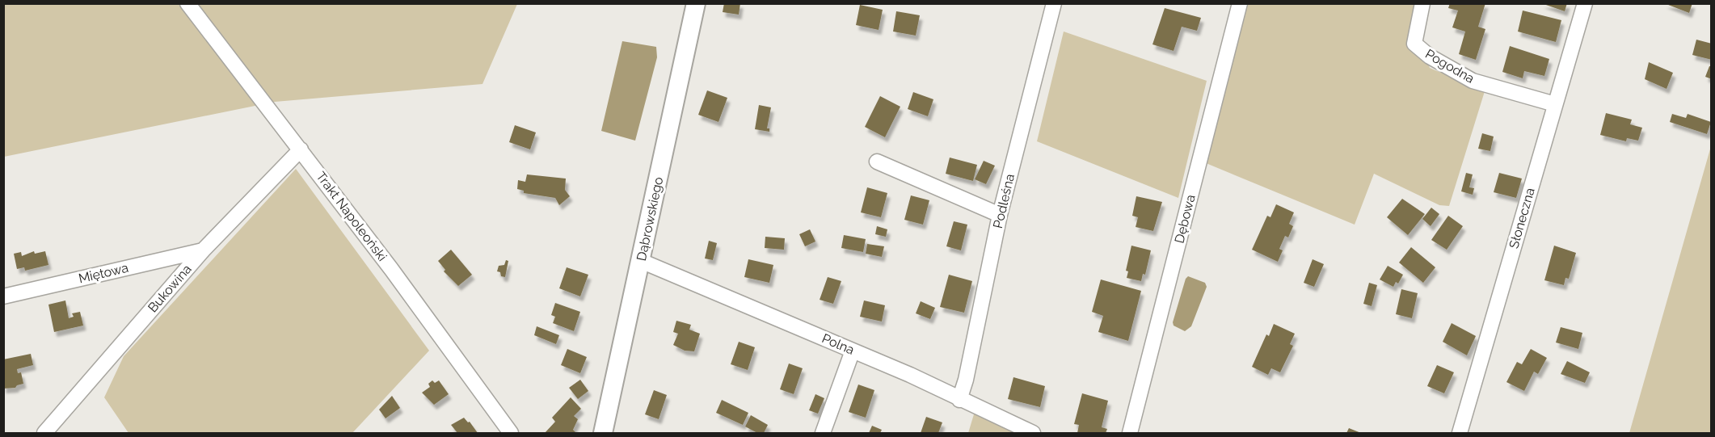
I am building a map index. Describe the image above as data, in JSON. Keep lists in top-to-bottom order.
{
  "streets": {
    "street": [
      "Pogodna",
      "Podleśna",
      "Trakt Napoleoński",
      "Słoneczna",
      "Dąbrowskiego",
      "Dębowa",
      "Miętowa",
      "Bukowina",
      "Polna"
    ]
  },
  "crossings": [
    ["Pogodna", "Słoneczna"],
    ["Podleśna", "Polna"],
    ["Trakt Napoleoński", "Bukowina"],
    ["Dąbrowskiego", "Polna"],
    ["Miętowa", "Bukowina"]
  ]
}
